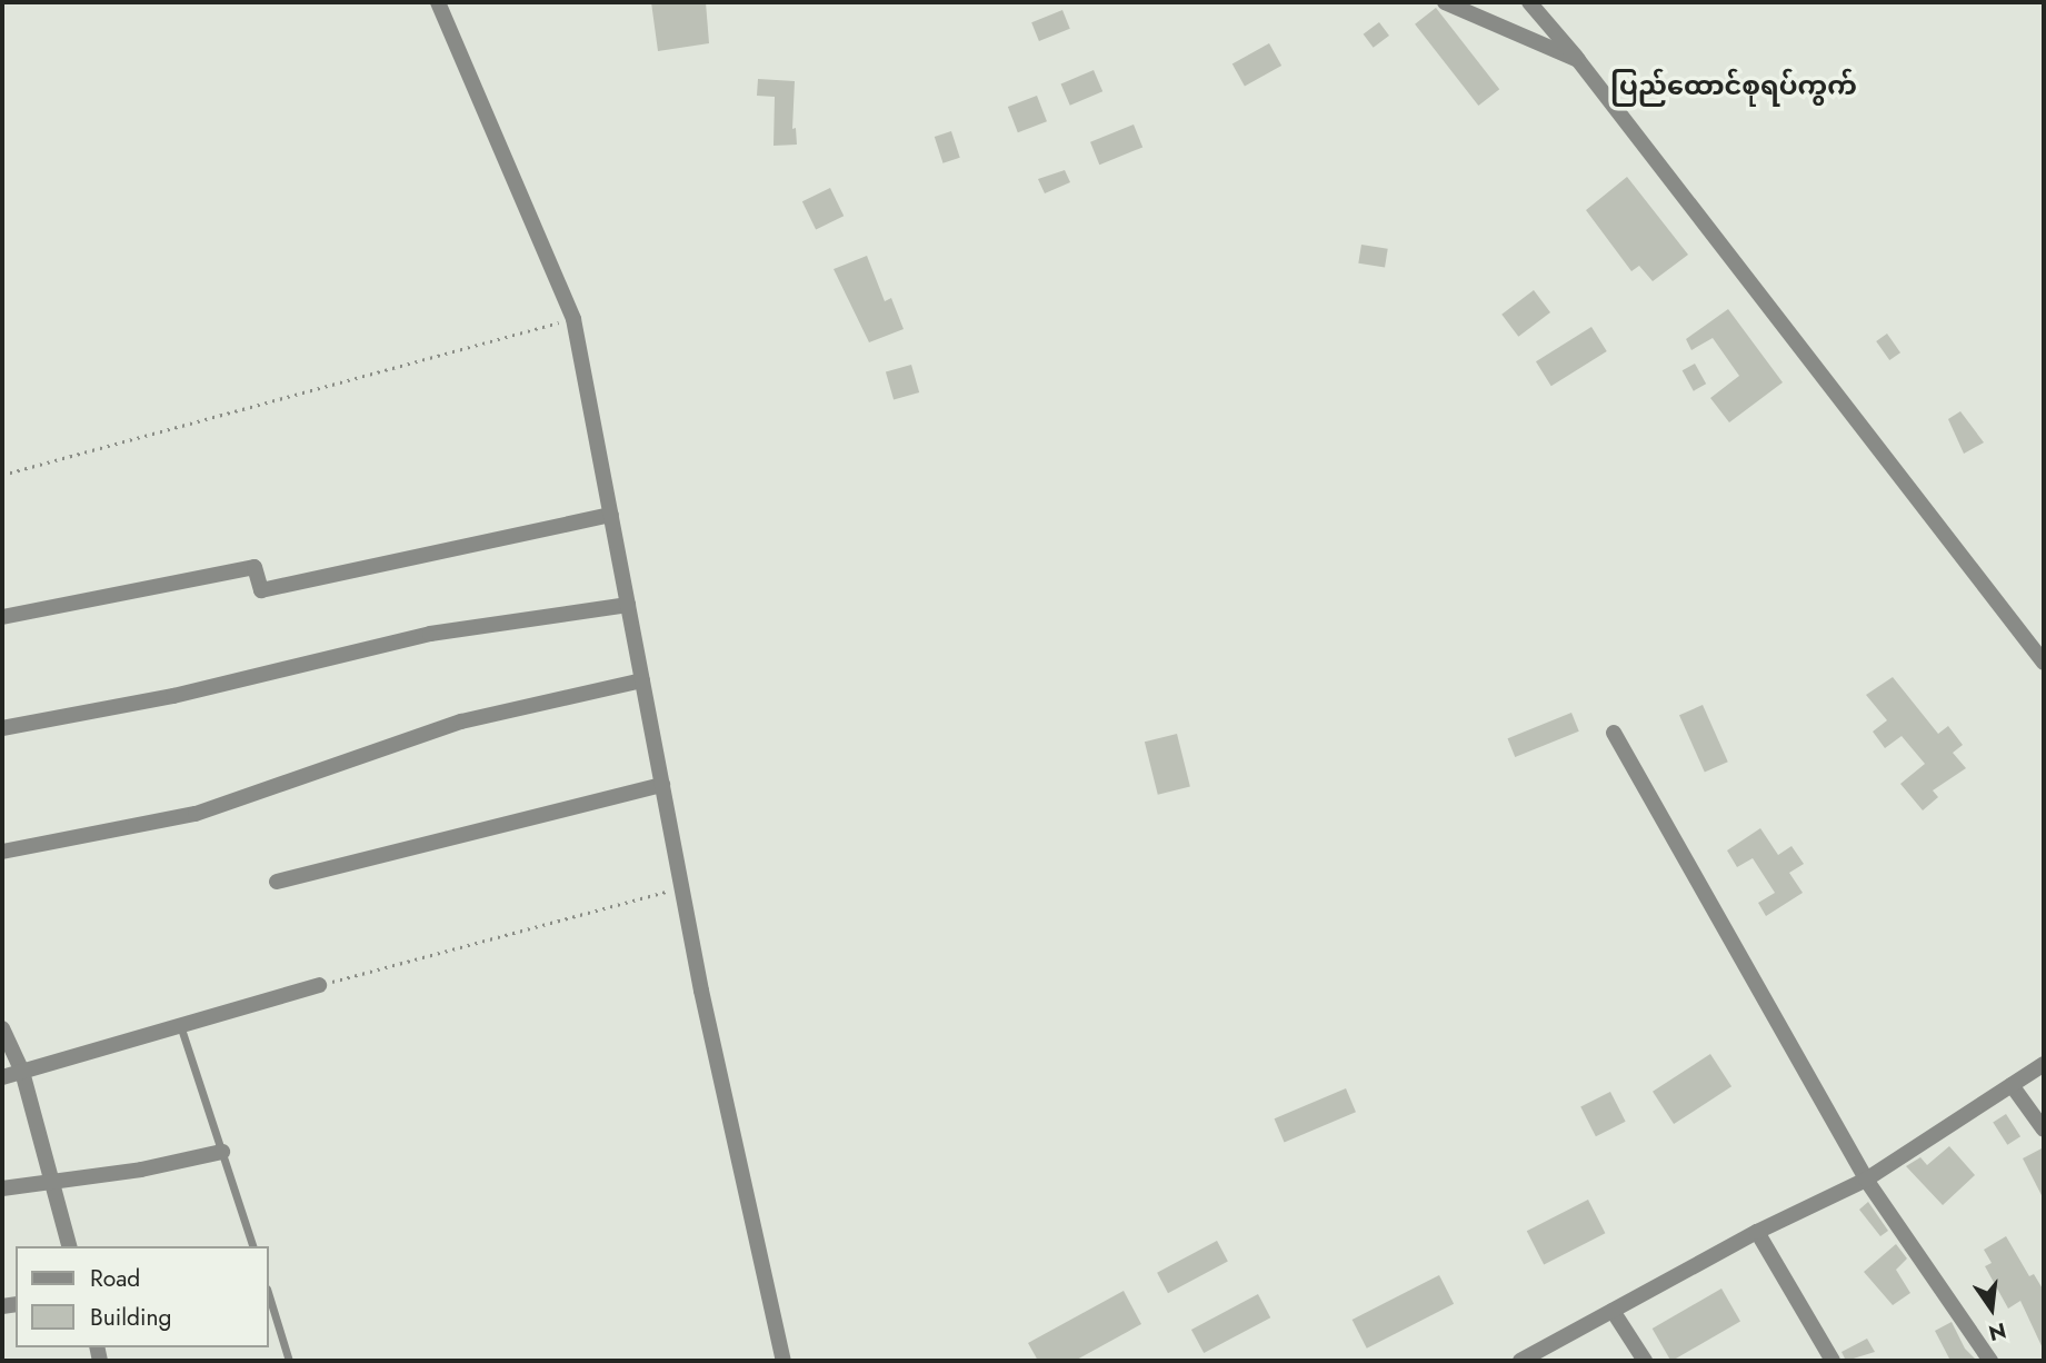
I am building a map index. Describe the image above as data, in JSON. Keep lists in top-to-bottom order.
{
  "districts": ["ပြည်ထောင်စုရပ်ကွက်"],
  "legend": ["Road", "Building"],
  "north": "bottom"
}
